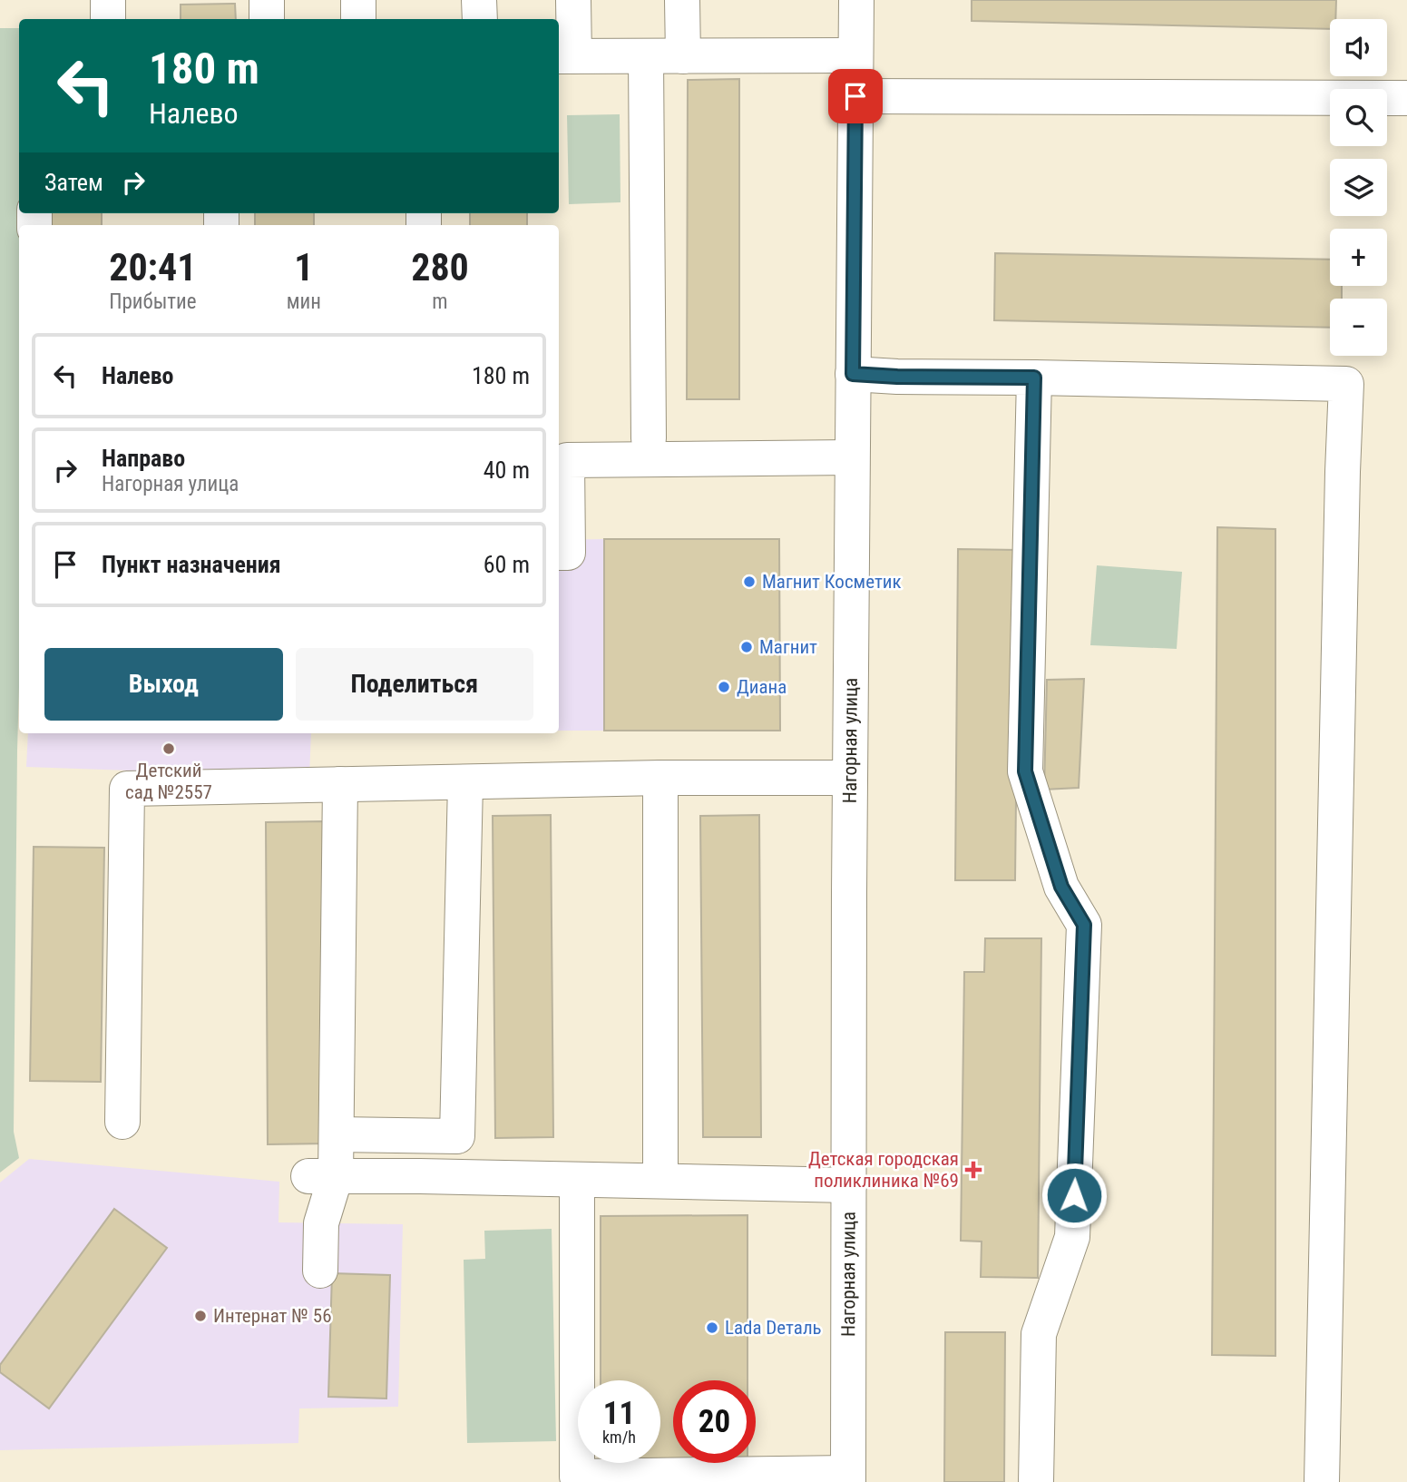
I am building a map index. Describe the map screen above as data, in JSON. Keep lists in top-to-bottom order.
{
  "streets": {
    "street": ["Нагорная улица"]
  },
  "places": {
    "other": [
      "Магнит Косметик",
      "Магнит",
      "Диана",
      "Детский сад №2557",
      "Интернат № 56",
      "Lada Dеталь"
    ],
    "health": ["Детская городская поликлиника №69"]
  },
  "page": {
    "map_buttons": ["+", "−"],
    "turn": ["180 m", "Налево"],
    "then": "Затем",
    "eta": [
      "20:41",
      "Прибытие",
      "1",
      "мин",
      "280",
      "m"
    ],
    "list": [
      {
        "name": "Налево",
        "value": "180 m"
      },
      {
        "name": "Направо",
        "note": "Нагорная улица",
        "value": "40 m"
      },
      {
        "name": "Пункт назначения",
        "value": "60 m"
      }
    ],
    "buttons": ["Выход", "Поделиться"],
    "speed": "11 km/h",
    "limit": "20"
  }
}
